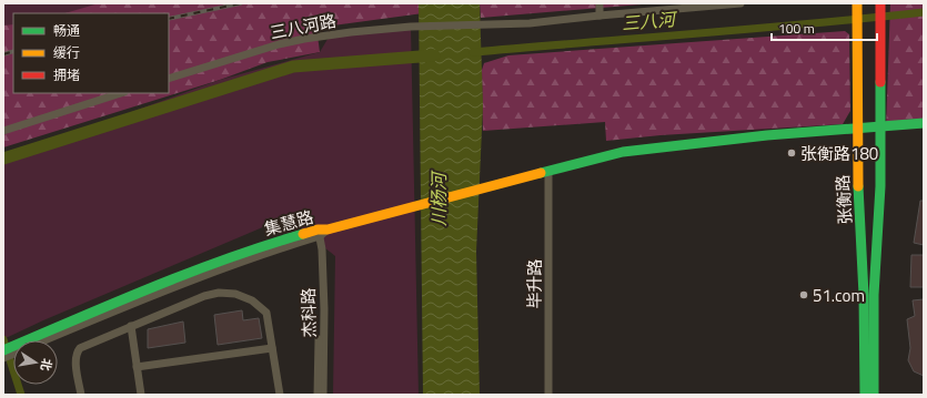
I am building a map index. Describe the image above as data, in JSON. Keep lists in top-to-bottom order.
{
  "streets": {
    "street": [
      "三八河路",
      "张衡路",
      "集慧路",
      "毕升路",
      "杰科路"
    ]
  },
  "crossings": [
    ["张衡路", "集慧路"],
    ["集慧路", "毕升路"],
    ["集慧路", "杰科路"]
  ],
  "water": ["三八河", "川杨河"],
  "places": ["张衡路180", "51.com"],
  "legend": ["畅通", "缓行", "拥堵"],
  "scale_bar": "100 m",
  "north": "right"
}
